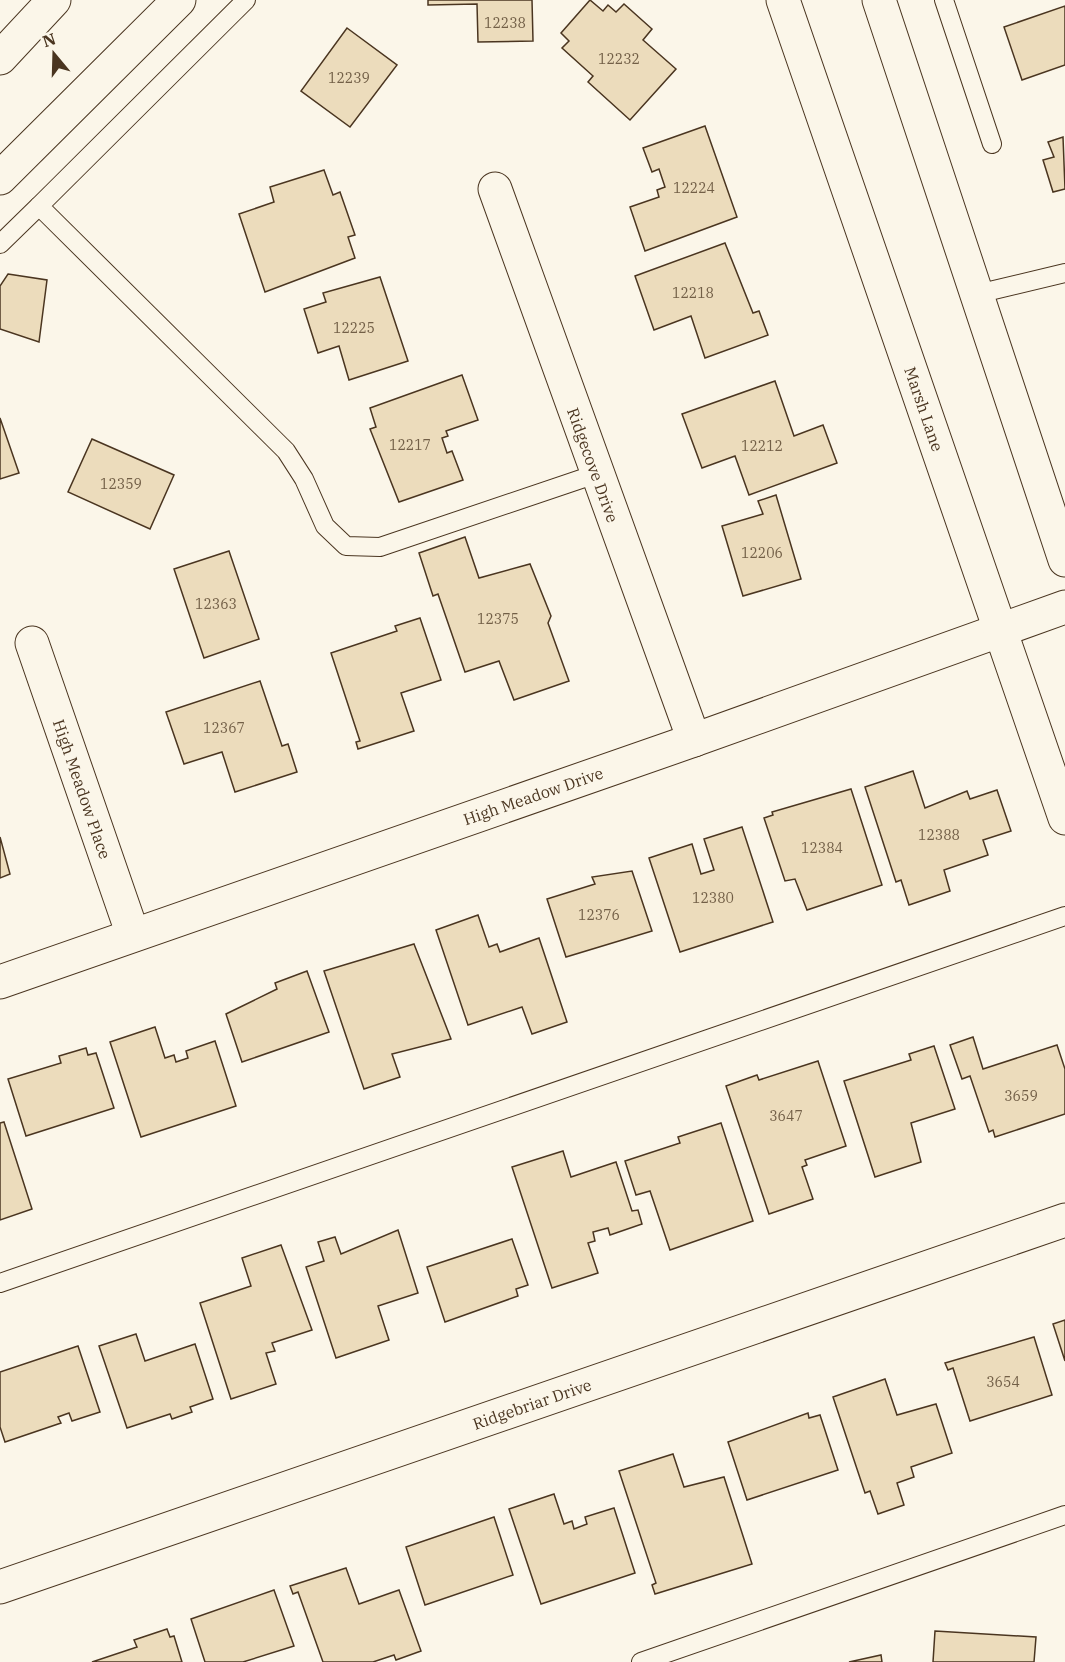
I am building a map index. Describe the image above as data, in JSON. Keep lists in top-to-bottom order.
{
  "streets": {
    "main road": [
      "Marsh Lane",
      "Ridgecove Drive",
      "High Meadow Place",
      "High Meadow Drive",
      "Ridgebriar Drive"
    ]
  },
  "crossings": [
    ["Marsh Lane", "High Meadow Drive"],
    ["Ridgecove Drive", "High Meadow Drive"],
    ["High Meadow Place", "High Meadow Drive"]
  ],
  "house_numbers": [
    "12238",
    "12232",
    "12239",
    "12224",
    "12218",
    "12225",
    "12217",
    "12212",
    "12359",
    "12206",
    "12363",
    "12375",
    "12367",
    "12388",
    "12384",
    "12380",
    "12376",
    "3659",
    "3647",
    "3654"
  ],
  "north": "top"
}
